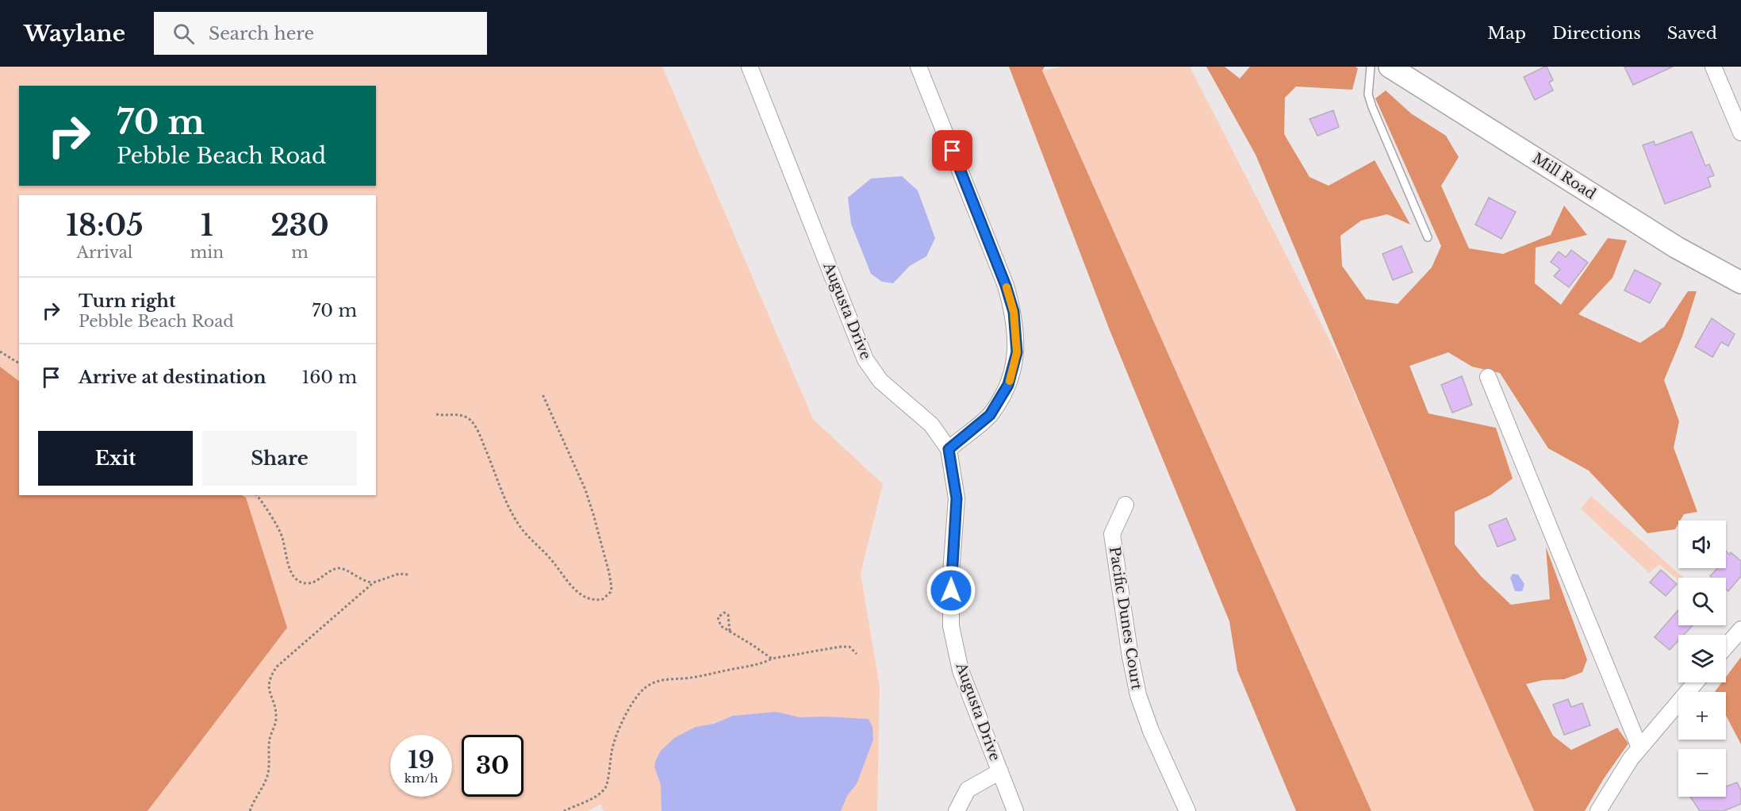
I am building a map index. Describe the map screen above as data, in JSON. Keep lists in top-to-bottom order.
{
  "streets": {
    "main road": ["Mill Road"],
    "street": ["Augusta Drive", "Pacific Dunes Court"]
  },
  "page": {
    "header": "Waylane",
    "search": "Search here",
    "nav": ["Map", "Directions", "Saved"],
    "turn": ["70 m", "Pebble Beach Road"],
    "eta": [
      "18:05",
      "Arrival",
      "1",
      "min",
      "230",
      "m"
    ],
    "list": [
      {
        "name": "Turn right",
        "note": "Pebble Beach Road",
        "value": "70 m"
      },
      {
        "name": "Arrive at destination",
        "value": "160 m"
      }
    ],
    "buttons": ["Exit", "Share"],
    "map_buttons": ["+", "−"],
    "speed": "19 km/h",
    "limit": "30"
  }
}
